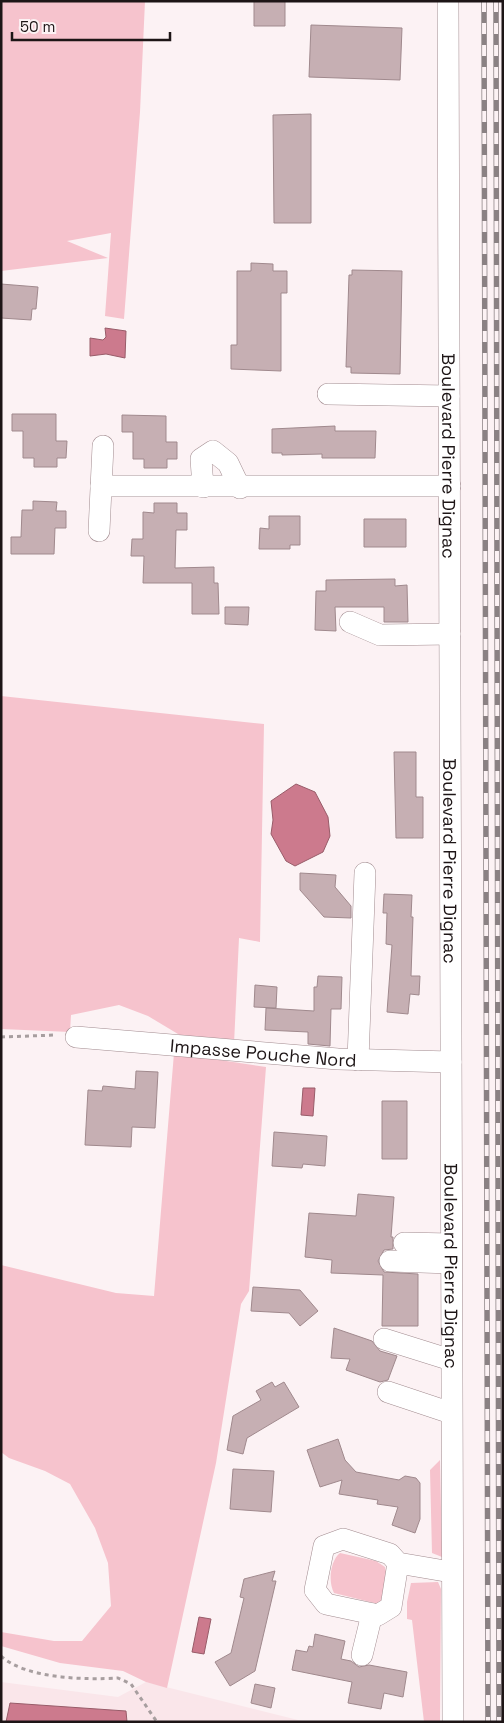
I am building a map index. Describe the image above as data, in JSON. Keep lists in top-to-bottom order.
{
  "streets": {
    "street": ["Boulevard Pierre Dignac", "Impasse Pouche Nord"]
  },
  "crossings": [
    ["Boulevard Pierre Dignac", "Impasse Pouche Nord"]
  ],
  "scale_bar": "50 m"
}
